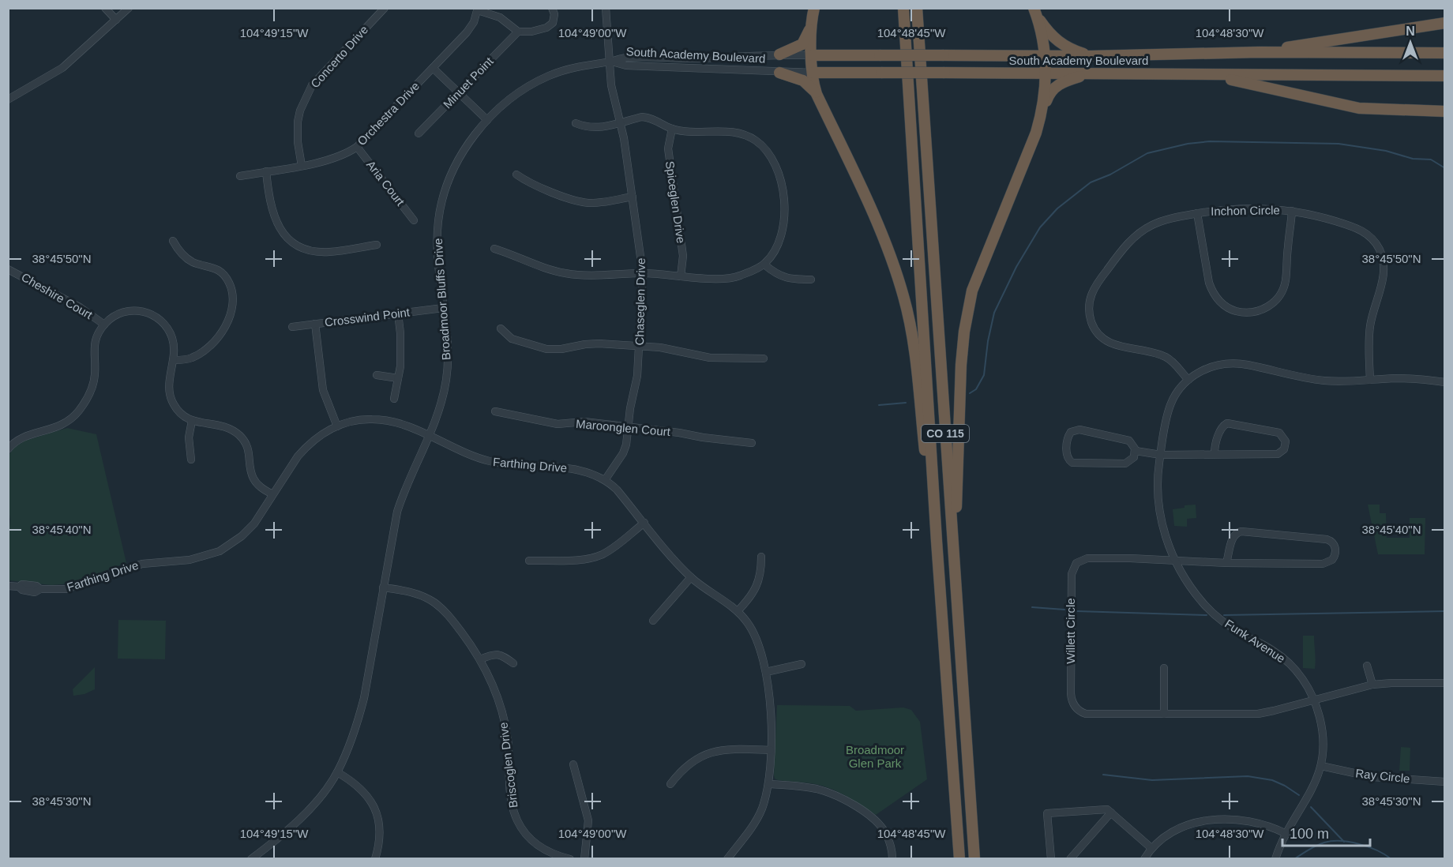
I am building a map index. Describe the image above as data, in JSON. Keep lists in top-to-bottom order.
{
  "streets": {
    "highway": ["South Academy Boulevard", "CO 115"],
    "street": [
      "Concerto Drive",
      "Minuet Point",
      "Orchestra Drive",
      "Aria Court",
      "Spiceglen Drive",
      "Inchon Circle",
      "Cheshire Court",
      "Broadmoor Bluffs Drive",
      "Chaseglen Drive",
      "Crosswind Point",
      "Maroonglen Court",
      "Farthing Drive",
      "Willett Circle",
      "Funk Avenue",
      "Briscoglen Drive",
      "Ray Circle"
    ]
  },
  "crossings": [
    ["South Academy Boulevard", "Broadmoor Bluffs Drive"],
    ["South Academy Boulevard", "Chaseglen Drive"],
    ["Concerto Drive", "Orchestra Drive"],
    ["Orchestra Drive", "Aria Court"],
    ["Inchon Circle", "Funk Avenue"],
    ["Broadmoor Bluffs Drive", "Chaseglen Drive"],
    ["Broadmoor Bluffs Drive", "Crosswind Point"],
    ["Broadmoor Bluffs Drive", "Farthing Drive"],
    ["Broadmoor Bluffs Drive", "Briscoglen Drive"],
    ["Chaseglen Drive", "Maroonglen Court"],
    ["Chaseglen Drive", "Farthing Drive"],
    ["Willett Circle", "Funk Avenue"],
    ["Funk Avenue", "Ray Circle"]
  ],
  "parks": ["Broadmoor Glen Park"],
  "scale_bar": "100 m",
  "north": "top",
  "coordinates": [
    "104°49'15\"W",
    "104°49'00\"W",
    "104°48'45\"W",
    "104°48'30\"W",
    "38°45'50\"N",
    "38°45'40\"N",
    "38°45'30\"N"
  ]
}
